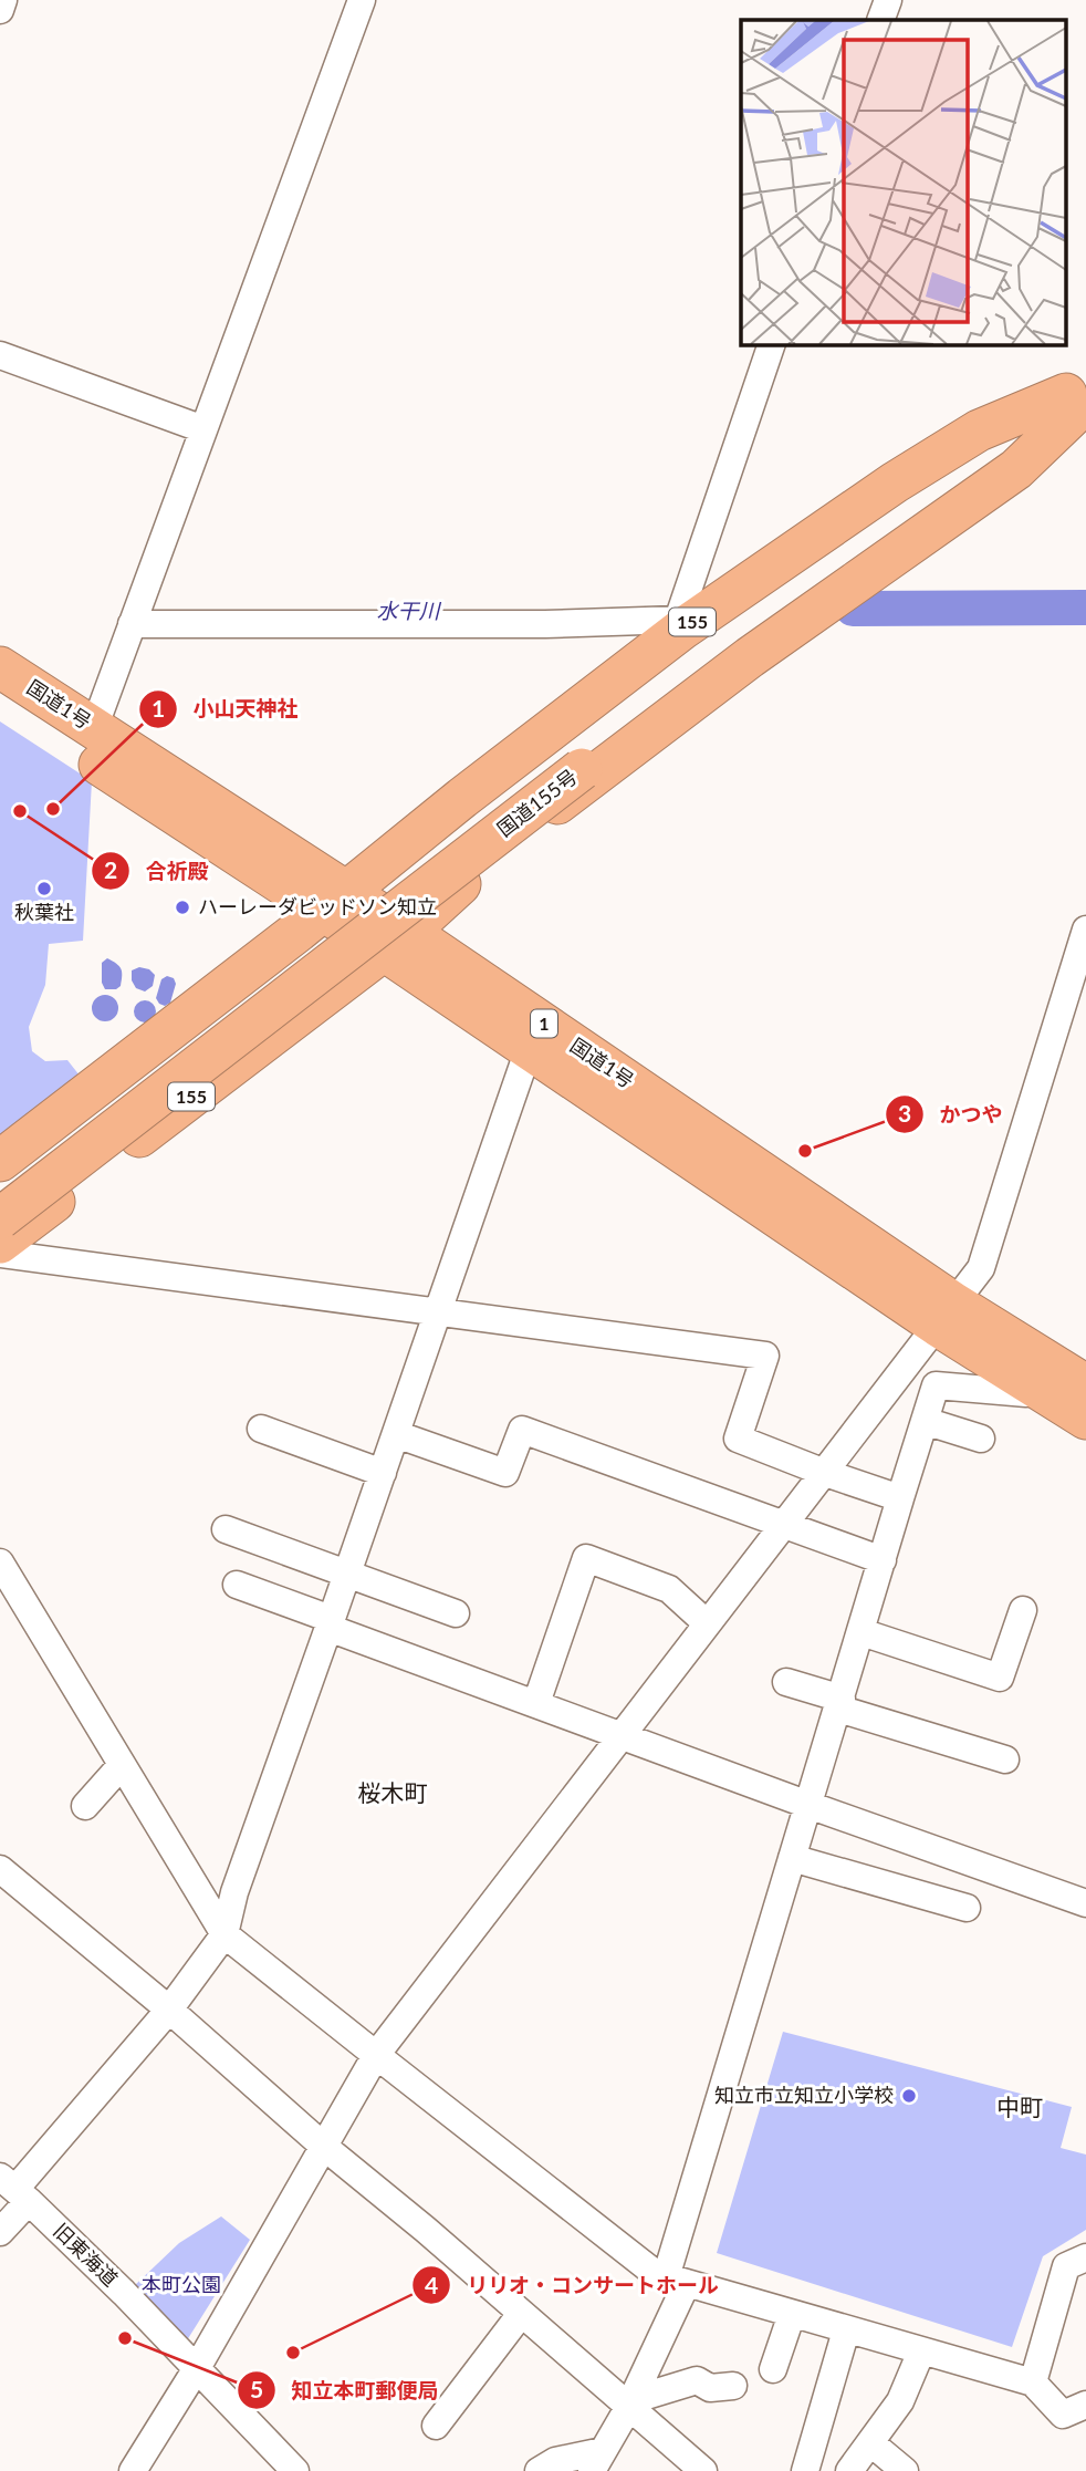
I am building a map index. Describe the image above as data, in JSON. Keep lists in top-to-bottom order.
{
  "streets": {
    "highway": [
      "155",
      "国道1号",
      "国道155号",
      "1"
    ],
    "street": ["旧東海道"]
  },
  "crossings": [
    ["155", "国道1号"],
    ["155", "国道155号"]
  ],
  "districts": ["桜木町", "中町"],
  "water": ["水干川"],
  "parks": ["本町公園"],
  "places": [
    "小山天神社",
    "合祈殿",
    "秋葉社",
    "ハーレーダビッドソン知立",
    "かつや",
    "知立市立知立小学校",
    "知立本町郵便局",
    "リリオ・コンサートホール"
  ]
}
